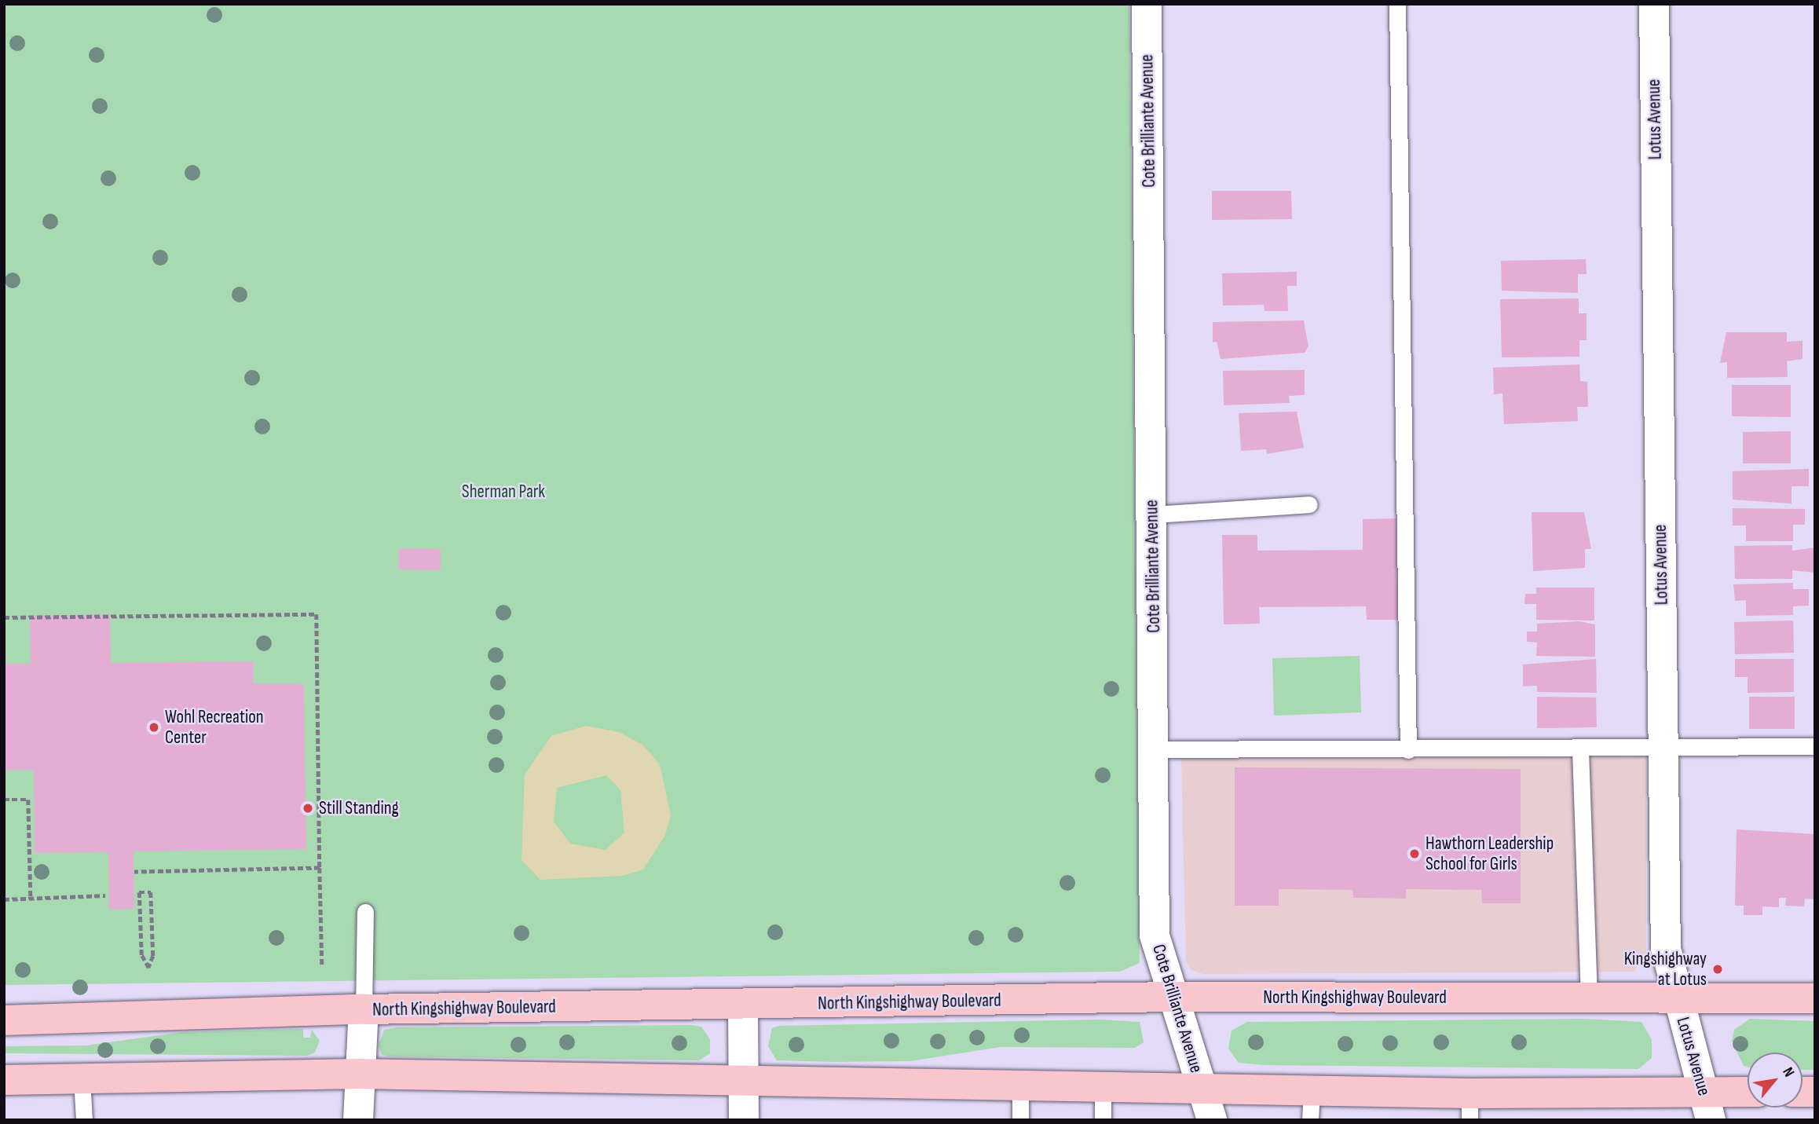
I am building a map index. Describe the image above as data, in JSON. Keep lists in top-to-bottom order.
{
  "streets": {
    "main road": ["North Kingshighway Boulevard"],
    "street": ["Lotus Avenue", "Cote Brilliante Avenue"]
  },
  "crossings": [
    ["Lotus Avenue", "North Kingshighway Boulevard"],
    ["Cote Brilliante Avenue", "North Kingshighway Boulevard"]
  ],
  "parks": ["Sherman Park"],
  "places": [
    "Wohl Recreation Center",
    "Still Standing",
    "Hawthorn Leadership School for Girls",
    "Kingshighway at Lotus"
  ],
  "north": "top right"
}
